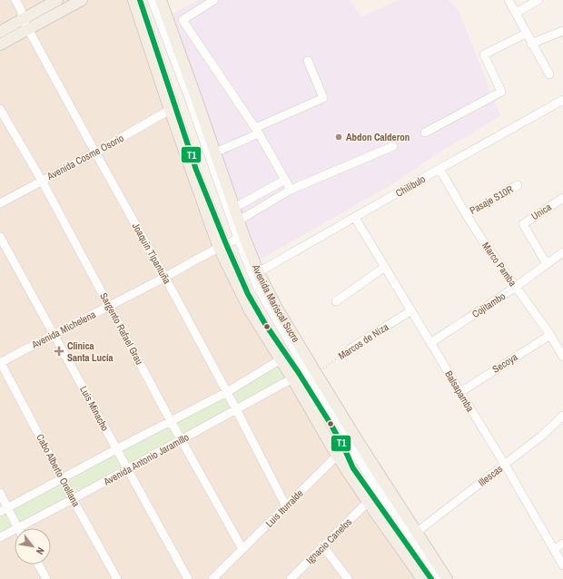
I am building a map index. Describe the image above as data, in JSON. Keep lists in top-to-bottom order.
{
  "streets": {
    "main road": ["Avenida Mariscal Sucre"],
    "street": [
      "Avenida Cosme Osorio",
      "Chilibulo",
      "Pasaje S10R",
      "Unica",
      "Joaquin Tipantuña",
      "Marco Pamba",
      "Cojitambo",
      "Sargento Rafael Grau",
      "Avenida Michelena",
      "Marcos de Niza",
      "Secoya",
      "Balsapamba",
      "Luis Minacho",
      "Avenida Antonio Jaramillo",
      "Cabo Alberto Orellana",
      "Illescas",
      "Luis Iturralde",
      "Ignacio Canelos"
    ]
  },
  "crossings": [
    ["Avenida Cosme Osorio", "Joaquin Tipantuña"],
    ["Avenida Cosme Osorio", "Avenida Mariscal Sucre"],
    ["Avenida Cosme Osorio", "Sargento Rafael Grau"],
    ["Chilibulo", "Marco Pamba"],
    ["Chilibulo", "Avenida Mariscal Sucre"],
    ["Chilibulo", "Balsapamba"],
    ["Pasaje S10R", "Marco Pamba"],
    ["Unica", "Cojitambo"],
    ["Joaquin Tipantuña", "Avenida Michelena"],
    ["Joaquin Tipantuña", "Avenida Antonio Jaramillo"],
    ["Joaquin Tipantuña", "Luis Iturralde"],
    ["Marco Pamba", "Cojitambo"],
    ["Marco Pamba", "Secoya"],
    ["Avenida Mariscal Sucre", "Avenida Michelena"],
    ["Avenida Mariscal Sucre", "Marcos de Niza"],
    ["Avenida Mariscal Sucre", "Avenida Antonio Jaramillo"],
    ["Avenida Mariscal Sucre", "Illescas"],
    ["Avenida Mariscal Sucre", "Luis Iturralde"],
    ["Avenida Mariscal Sucre", "Ignacio Canelos"],
    ["Cojitambo", "Balsapamba"],
    ["Sargento Rafael Grau", "Avenida Michelena"],
    ["Sargento Rafael Grau", "Avenida Antonio Jaramillo"],
    ["Sargento Rafael Grau", "Luis Iturralde"],
    ["Avenida Michelena", "Luis Minacho"],
    ["Avenida Michelena", "Cabo Alberto Orellana"],
    ["Marcos de Niza", "Balsapamba"],
    ["Secoya", "Balsapamba"],
    ["Balsapamba", "Illescas"],
    ["Luis Minacho", "Avenida Antonio Jaramillo"],
    ["Avenida Antonio Jaramillo", "Cabo Alberto Orellana"]
  ],
  "places": {
    "other": ["Abdon Calderon"],
    "health": ["Clinica Santa Lucía"]
  },
  "lines": ["transit line T1"],
  "north": "bottom right"
}
